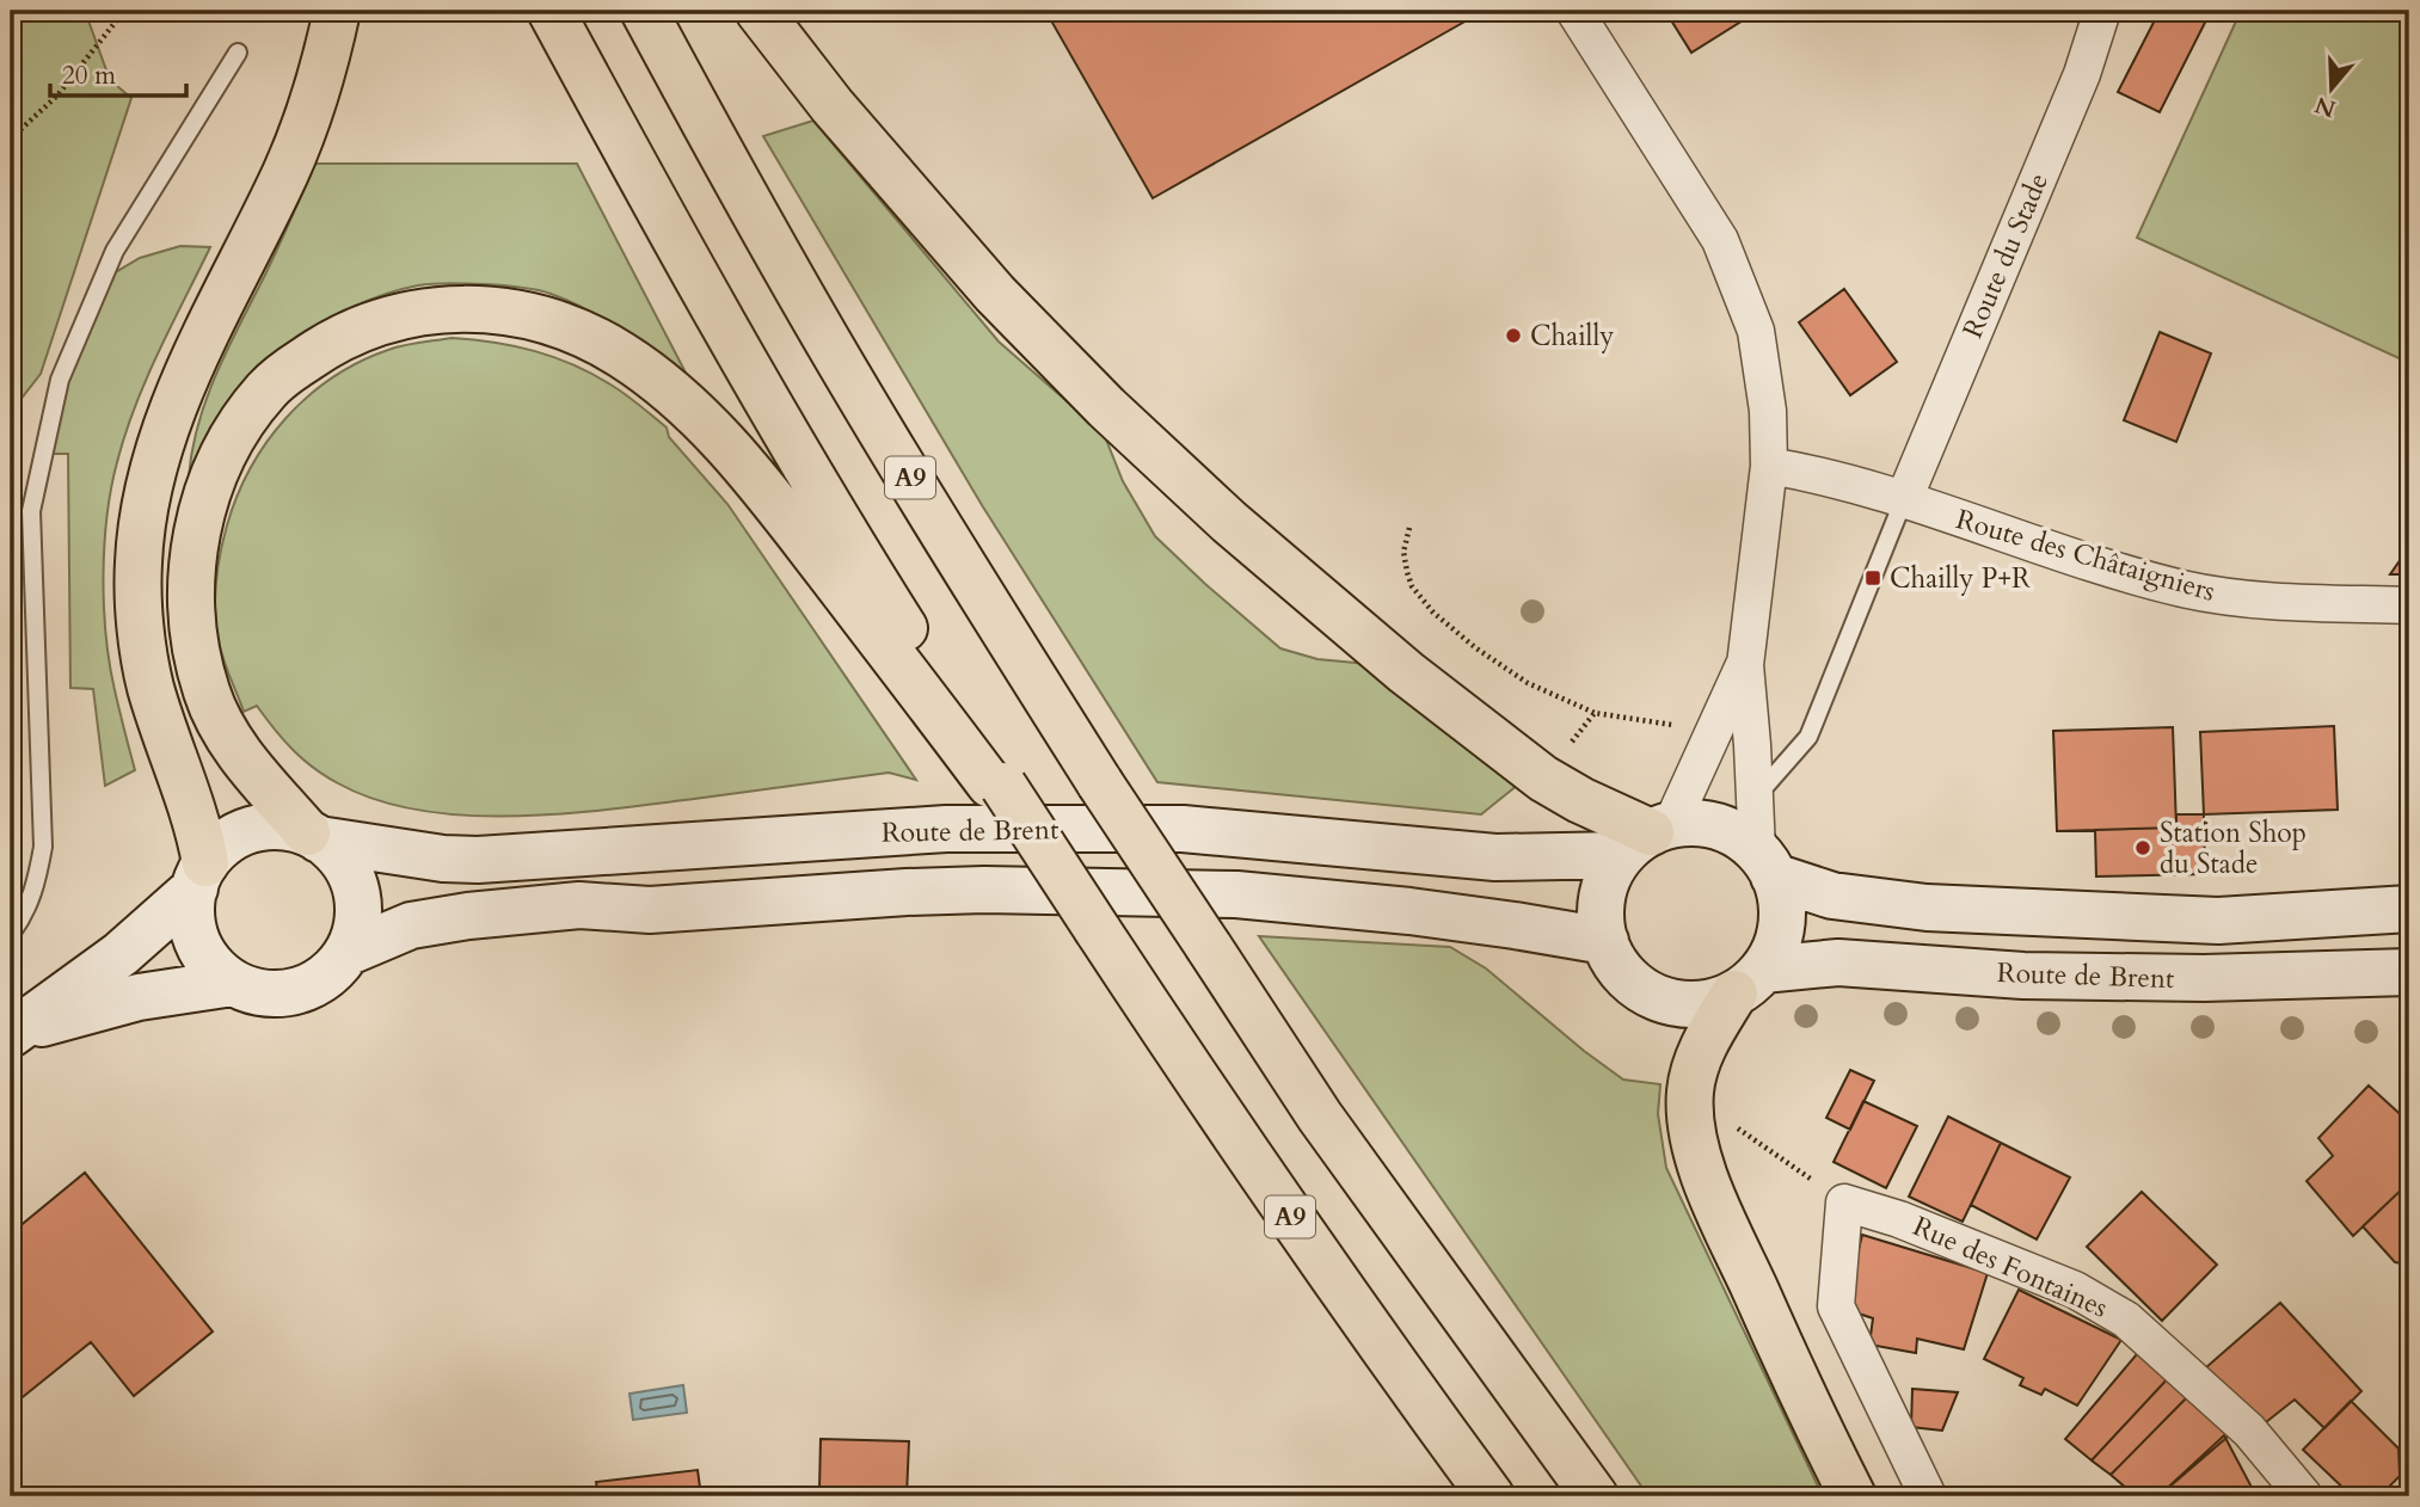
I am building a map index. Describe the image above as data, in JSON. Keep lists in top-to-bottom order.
{
  "streets": {
    "highway": ["A9"],
    "main road": ["Route de Brent"],
    "street": ["Route du Stade", "Route des Châtaigniers", "Rue des Fontaines"]
  },
  "crossings": [
    ["Route du Stade", "Route des Châtaigniers"]
  ],
  "places": {
    "other": ["Chailly", "Station Shop du Stade"],
    "transit": ["Chailly P+R"]
  },
  "scale_bar": "20 m",
  "north": "bottom"
}
